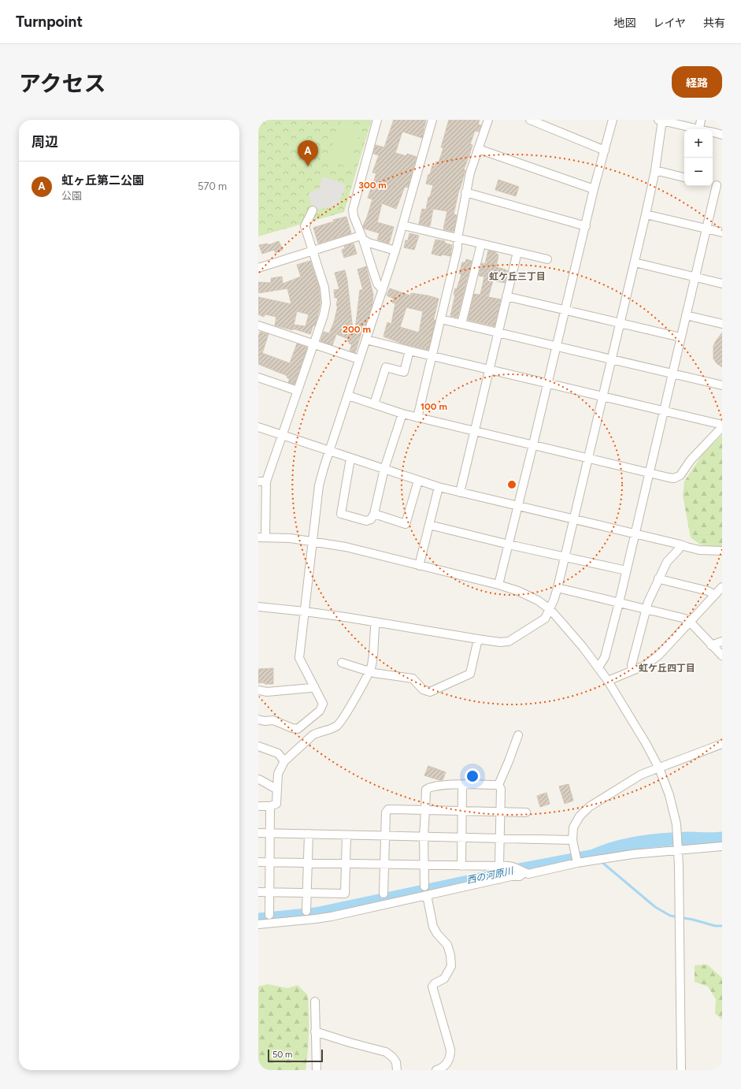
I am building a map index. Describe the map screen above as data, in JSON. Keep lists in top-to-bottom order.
{
  "districts": ["虹ケ丘三丁目", "虹ケ丘四丁目"],
  "water": ["西の河原川"],
  "scale_bar": "50 m",
  "page": {
    "header": "Turnpoint",
    "nav": ["地図", "レイヤ", "共有"],
    "title": "アクセス",
    "buttons": "経路",
    "heading": "周辺",
    "map_buttons": ["+", "−"],
    "pins": "A",
    "list": [
      {
        "mark": "A",
        "name": "虹ヶ丘第二公園",
        "note": "公園",
        "value": "570 m"
      }
    ],
    "scale": "50 m"
  },
  "rings": ["300 m", "200 m", "100 m"]
}
